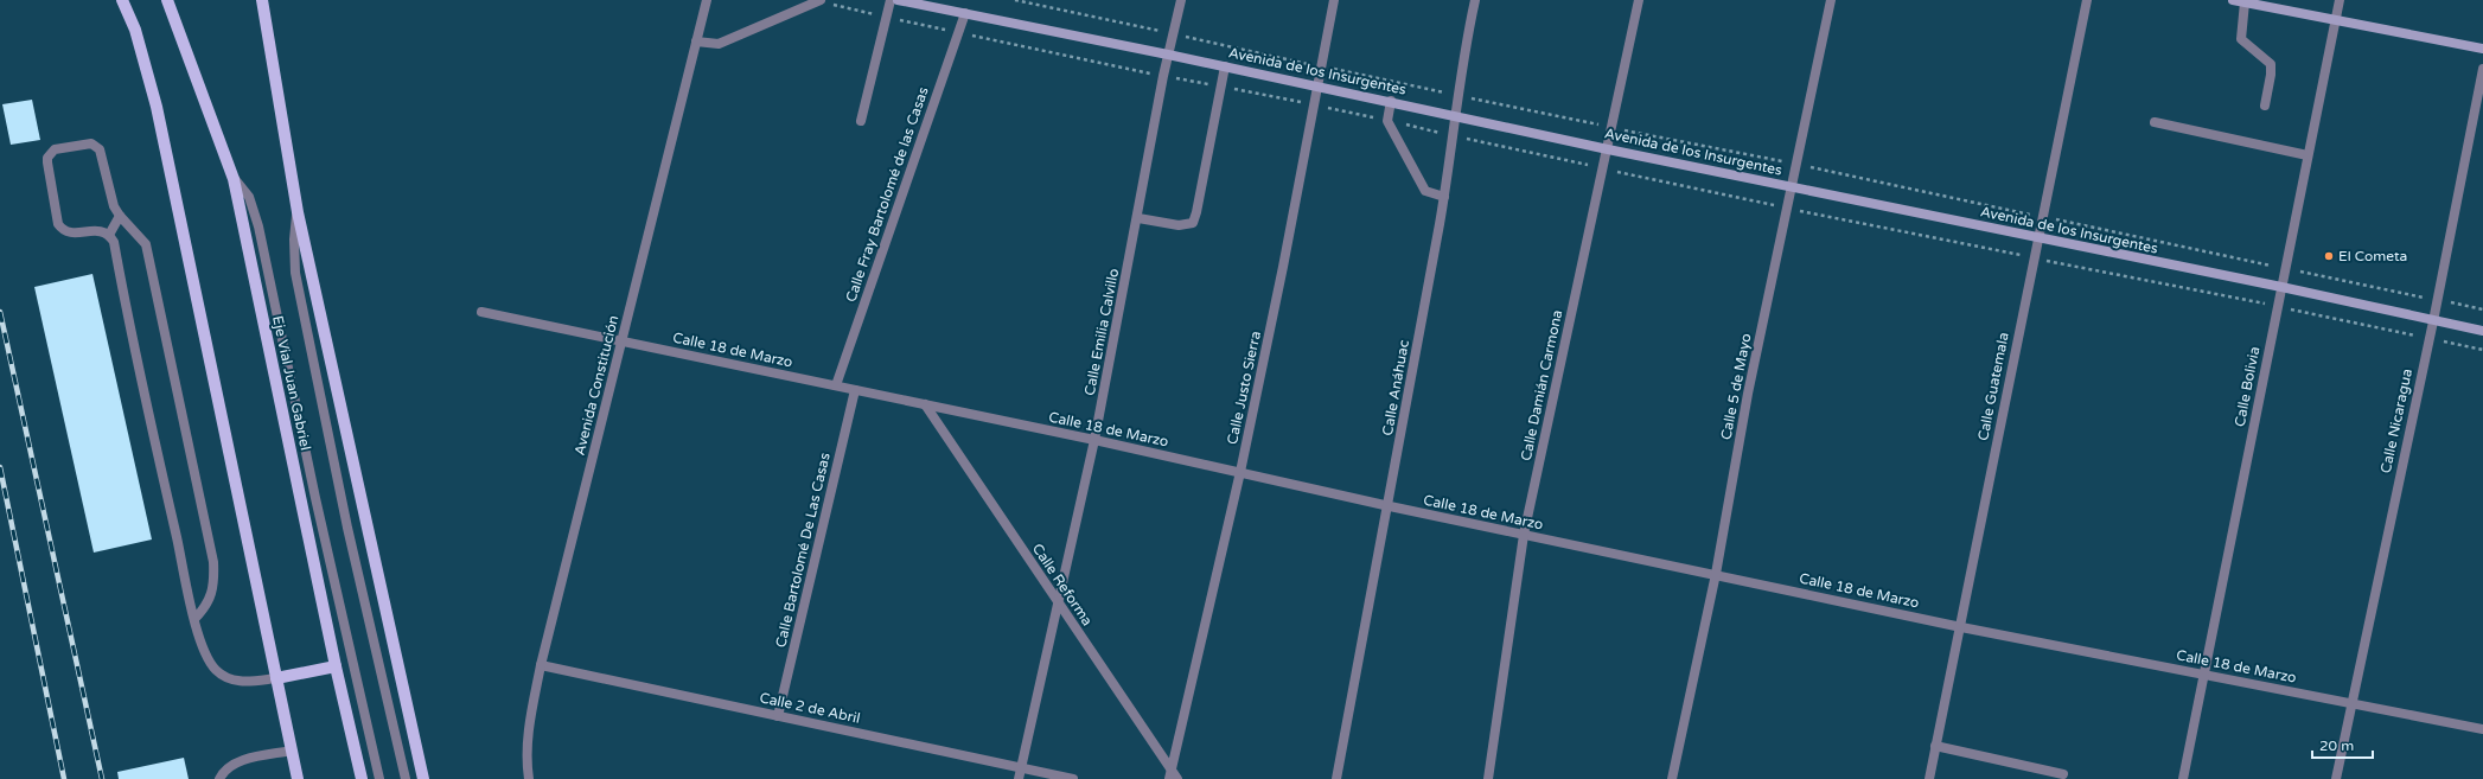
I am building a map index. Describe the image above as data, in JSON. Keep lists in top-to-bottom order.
{
  "streets": {
    "main road": ["Avenida de los Insurgentes", "Eje Vial Juan Gabriel"],
    "street": [
      "Calle Fray Bartolomé de las Casas",
      "Calle Emilia Calvillo",
      "Calle 18 de Marzo",
      "Avenida Constitución",
      "Calle Damián Carmona",
      "Calle 5 de Mayo",
      "Calle Guatemala",
      "Calle Bolivia",
      "Calle Justo Sierra",
      "Calle Anáhuac",
      "Calle Nicaragua",
      "Calle Bartolomé De Las Casas",
      "Calle Reforma",
      "Calle 2 de Abril"
    ]
  },
  "crossings": [
    ["Avenida de los Insurgentes", "Calle Fray Bartolomé de las Casas"],
    ["Avenida de los Insurgentes", "Calle Emilia Calvillo"],
    ["Avenida de los Insurgentes", "Calle Damián Carmona"],
    ["Avenida de los Insurgentes", "Calle 5 de Mayo"],
    ["Avenida de los Insurgentes", "Calle Guatemala"],
    ["Avenida de los Insurgentes", "Calle Bolivia"],
    ["Avenida de los Insurgentes", "Calle Justo Sierra"],
    ["Avenida de los Insurgentes", "Calle Anáhuac"],
    ["Avenida de los Insurgentes", "Calle Nicaragua"],
    ["Calle Fray Bartolomé de las Casas", "Calle 18 de Marzo"],
    ["Calle Emilia Calvillo", "Calle 18 de Marzo"],
    ["Calle Emilia Calvillo", "Calle Reforma"],
    ["Calle Emilia Calvillo", "Calle 2 de Abril"],
    ["Calle 18 de Marzo", "Avenida Constitución"],
    ["Calle 18 de Marzo", "Calle Damián Carmona"],
    ["Calle 18 de Marzo", "Calle 5 de Mayo"],
    ["Calle 18 de Marzo", "Calle Guatemala"],
    ["Calle 18 de Marzo", "Calle Bolivia"],
    ["Calle 18 de Marzo", "Calle Justo Sierra"],
    ["Calle 18 de Marzo", "Calle Anáhuac"],
    ["Calle 18 de Marzo", "Calle Nicaragua"],
    ["Calle 18 de Marzo", "Calle Bartolomé De Las Casas"],
    ["Calle 18 de Marzo", "Calle Reforma"],
    ["Avenida Constitución", "Calle 2 de Abril"],
    ["Calle Justo Sierra", "Calle Reforma"],
    ["Calle Bartolomé De Las Casas", "Calle 2 de Abril"]
  ],
  "places": ["El Cometa"],
  "scale_bar": "20 m"
}
